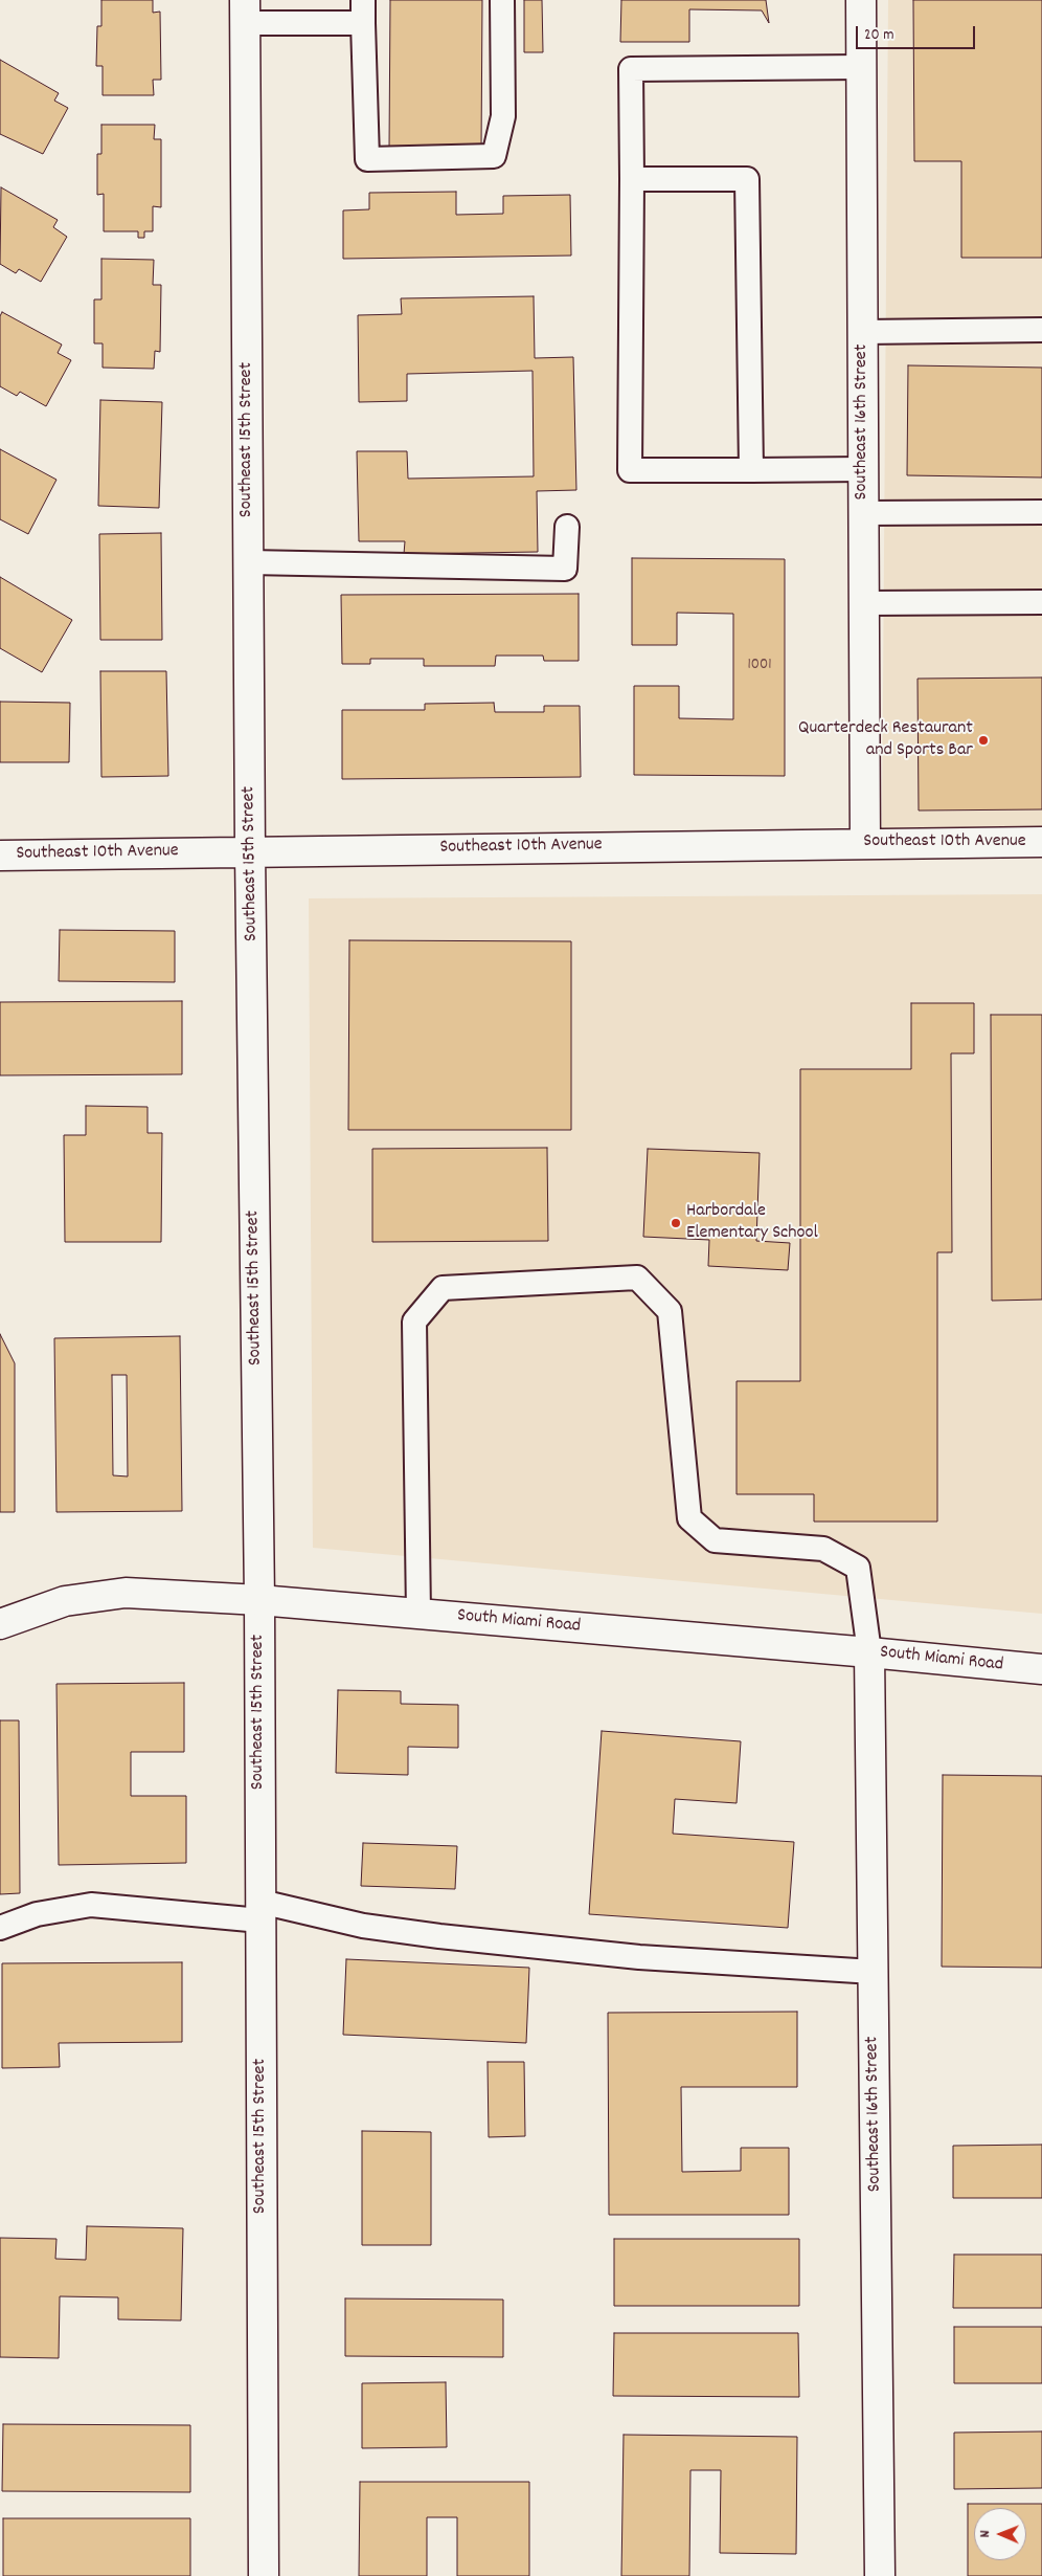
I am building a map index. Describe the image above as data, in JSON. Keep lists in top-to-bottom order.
{
  "streets": {
    "street": [
      "Southeast 16th Street",
      "Southeast 15th Street",
      "Southeast 10th Avenue",
      "South Miami Road"
    ]
  },
  "crossings": [
    ["Southeast 16th Street", "Southeast 10th Avenue"],
    ["Southeast 16th Street", "South Miami Road"],
    ["Southeast 15th Street", "Southeast 10th Avenue"],
    ["Southeast 15th Street", "South Miami Road"]
  ],
  "places": ["Quarterdeck Restaurant and Sports Bar", "Harbordale Elementary School"],
  "house_numbers": ["1001"],
  "scale_bar": "20 m",
  "north": "left"
}
